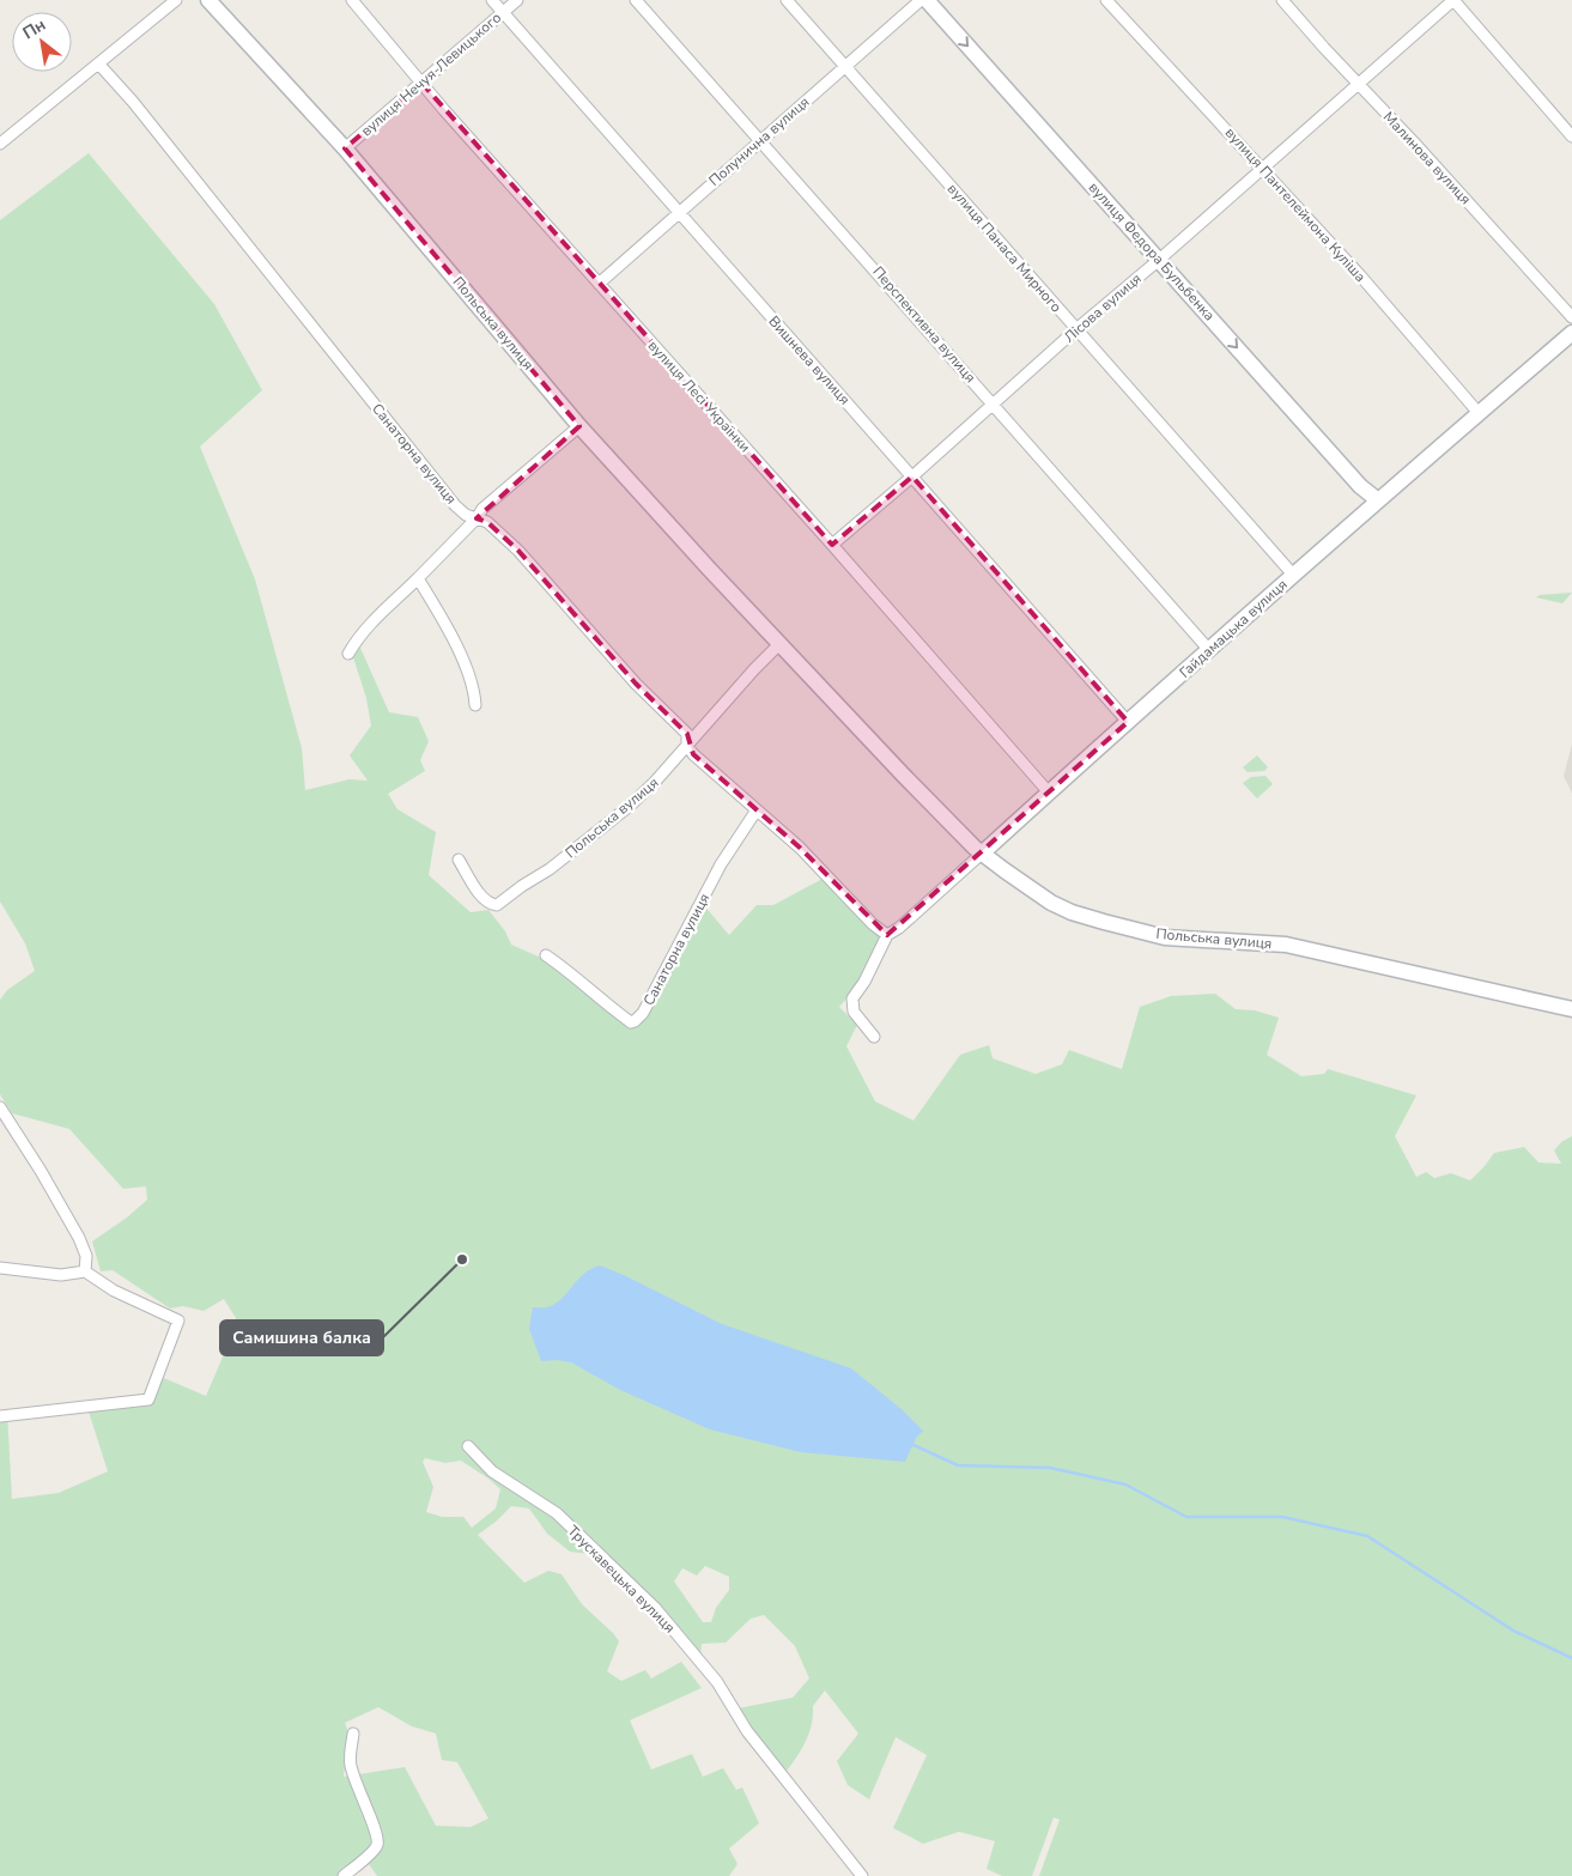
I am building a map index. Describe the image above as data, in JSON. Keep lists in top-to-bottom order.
{
  "streets": {
    "street": [
      "вулиця Нечуя-Левицького",
      "Полунична вулиця",
      "Малинова вулиця",
      "вулиця Пантелеймона Куліша",
      "вулиця Панаса Мирного",
      "вулиця Федора Бульбенка",
      "Лісова вулиця",
      "Польська вулиця",
      "Перспективна вулиця",
      "Вишнева вулиця",
      "вулиця Лесі Українки",
      "Санаторна вулиця",
      "Гайдамацька вулиця",
      "Трускавецька вулиця"
    ]
  },
  "crossings": [
    ["вулиця Нечуя-Левицького", "Польська вулиця"],
    ["вулиця Нечуя-Левицького", "Вишнева вулиця"],
    ["вулиця Нечуя-Левицького", "вулиця Лесі Українки"],
    ["Полунична вулиця", "вулиця Панаса Мирного"],
    ["Полунична вулиця", "Перспективна вулиця"],
    ["Полунична вулиця", "Вишнева вулиця"],
    ["Полунична вулиця", "вулиця Лесі Українки"],
    ["Малинова вулиця", "Лісова вулиця"],
    ["вулиця Пантелеймона Куліша", "Лісова вулиця"],
    ["вулиця Пантелеймона Куліша", "Гайдамацька вулиця"],
    ["вулиця Панаса Мирного", "Лісова вулиця"],
    ["вулиця Панаса Мирного", "Гайдамацька вулиця"],
    ["вулиця Федора Бульбенка", "Лісова вулиця"],
    ["вулиця Федора Бульбенка", "Гайдамацька вулиця"],
    ["Лісова вулиця", "Перспективна вулиця"],
    ["Лісова вулиця", "Вишнева вулиця"],
    ["Лісова вулиця", "вулиця Лесі Українки"],
    ["Польська вулиця", "Санаторна вулиця"],
    ["Польська вулиця", "Гайдамацька вулиця"],
    ["Перспективна вулиця", "Гайдамацька вулиця"],
    ["Вишнева вулиця", "Гайдамацька вулиця"],
    ["вулиця Лесі Українки", "Гайдамацька вулиця"],
    ["Санаторна вулиця", "Гайдамацька вулиця"]
  ],
  "one_way": ["вулиця Федора Бульбенка"],
  "places": ["Самишина балка"],
  "north": "top left"
}
